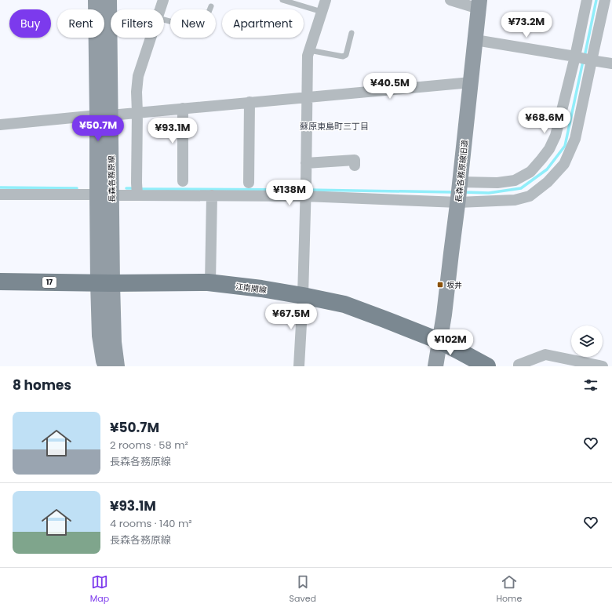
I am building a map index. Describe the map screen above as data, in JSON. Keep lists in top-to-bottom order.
{
  "streets": {
    "main road": ["17", "江南関線"],
    "street": ["長森各務原線旧道", "長森各務原線"]
  },
  "crossings": [
    ["長森各務原線旧道", "江南関線"],
    ["長森各務原線", "江南関線"]
  ],
  "districts": ["蘇原東島町三丁目"],
  "places": {
    "transit": ["坂井"]
  },
  "page": {
    "chip": [
      "Buy",
      "Rent",
      "Filters",
      "New",
      "Apartment"
    ],
    "price": [
      "¥73.2M",
      "¥40.5M",
      "¥68.6M",
      "¥50.7M",
      "¥93.1M",
      "¥138M",
      "¥67.5M",
      "¥102M"
    ],
    "heading": "8 homes",
    "list": [
      {
        "name": "¥50.7M",
        "note": "2 rooms · 58 m² · 長森各務原線"
      },
      {
        "name": "¥93.1M",
        "note": "4 rooms · 140 m² · 長森各務原線"
      }
    ],
    "tabs": ["Map", "Saved", "Home"]
  }
}
